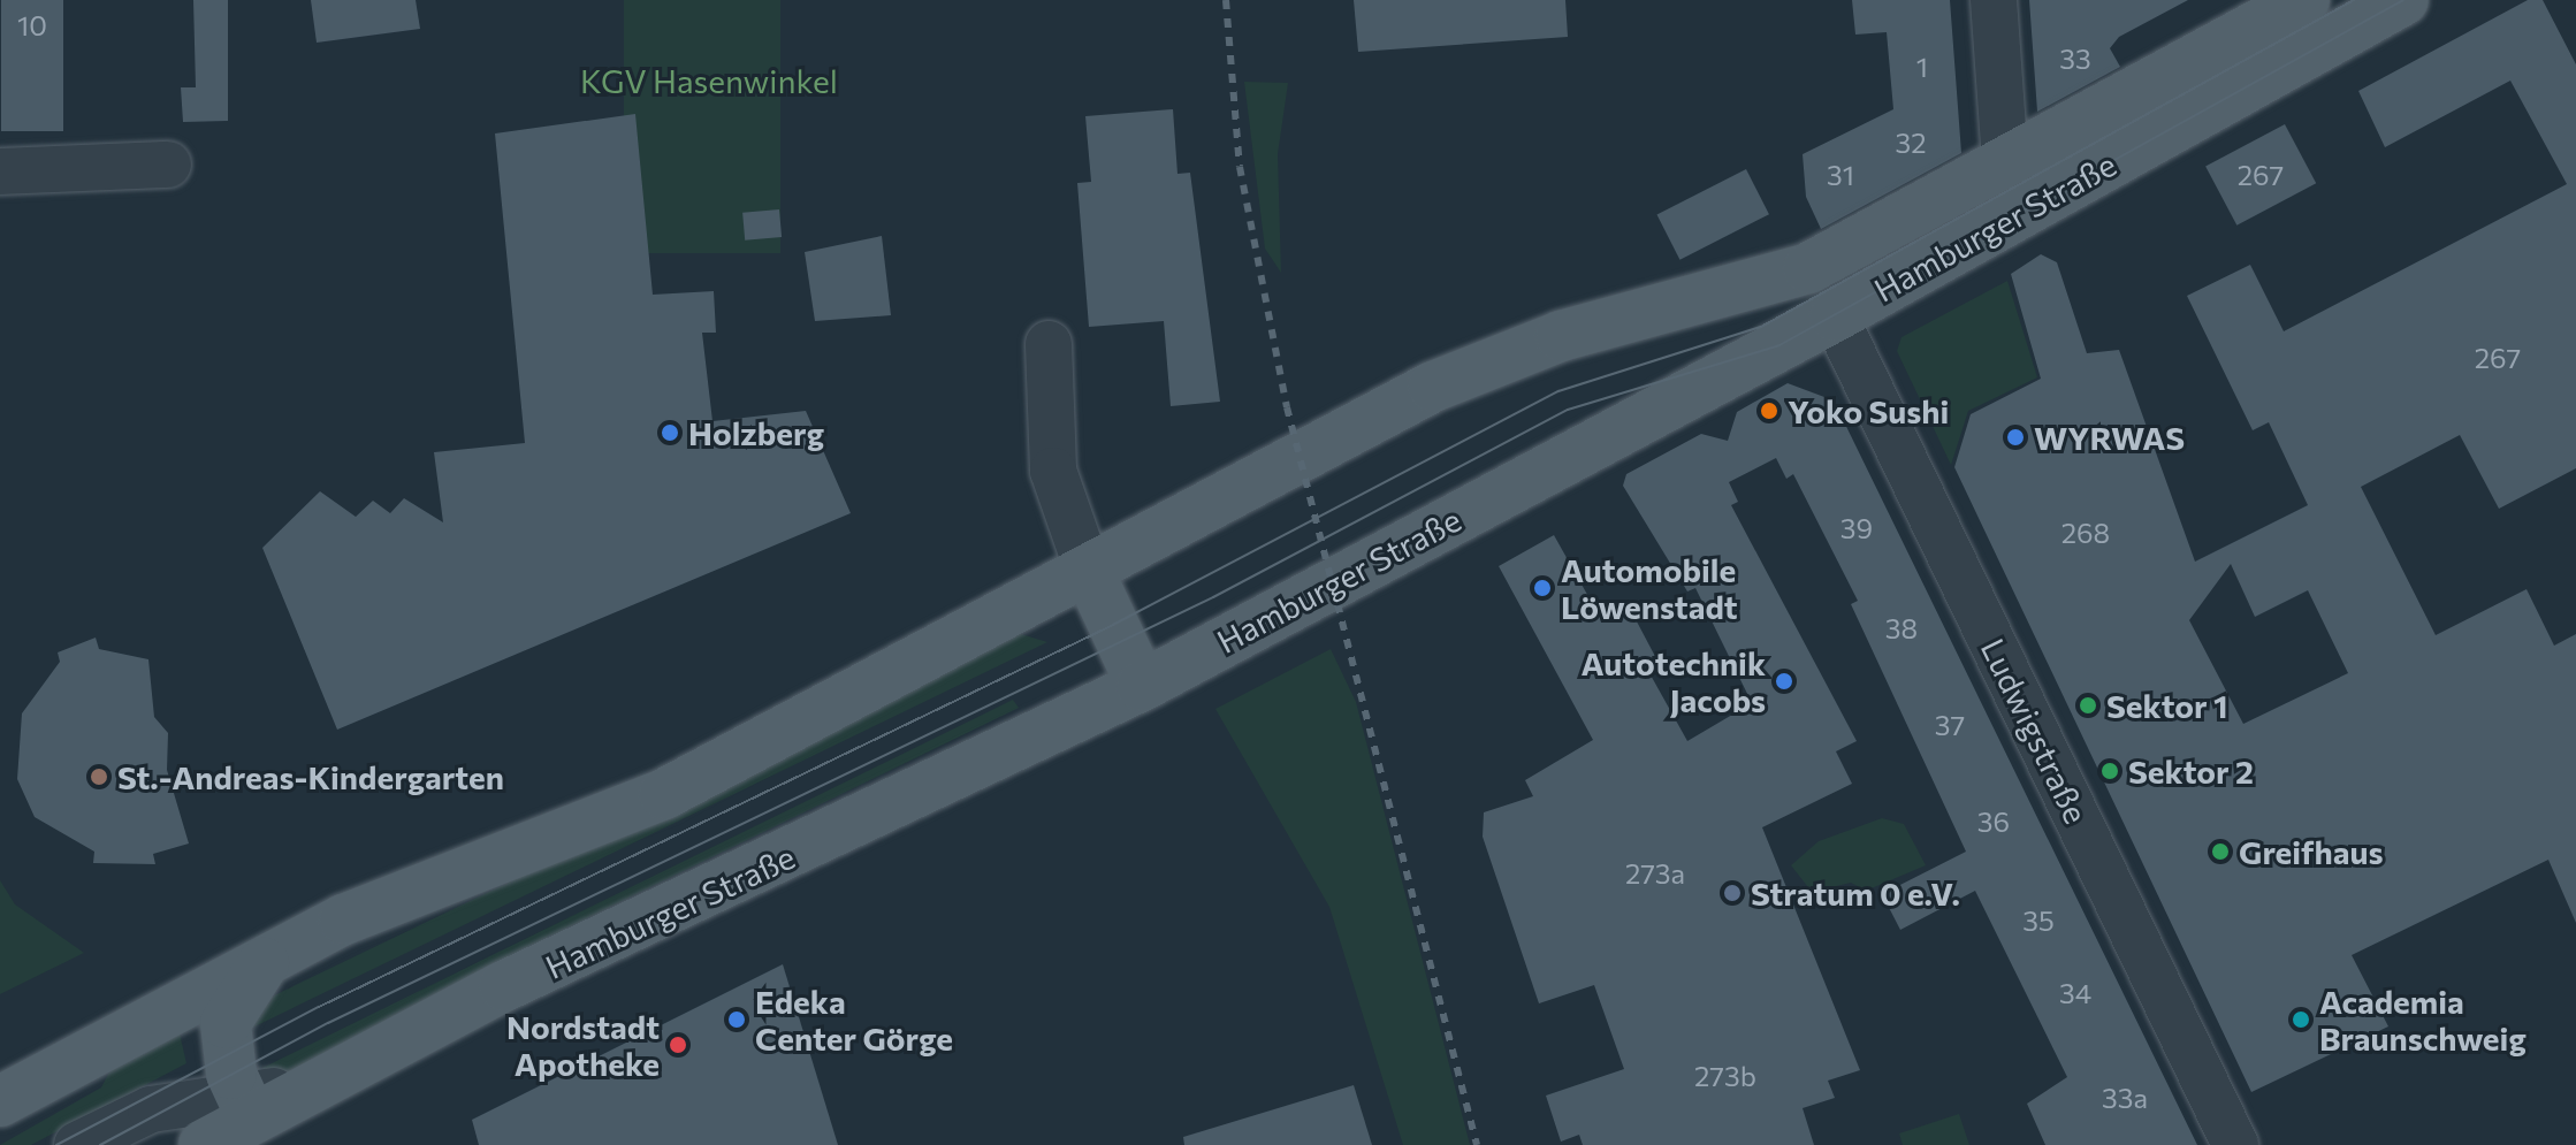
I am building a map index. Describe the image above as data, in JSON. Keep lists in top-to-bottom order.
{
  "streets": {
    "main road": ["Hamburger Straße"],
    "street": ["Ludwigstraße"]
  },
  "crossings": [
    ["Hamburger Straße", "Ludwigstraße"]
  ],
  "parks": ["KGV Hasenwinkel"],
  "places": [
    "Yoko Sushi",
    "Holzberg",
    "WYRWAS",
    "Automobile Löwenstadt",
    "Autotechnik Jacobs",
    "Sektor 1",
    "Sektor 2",
    "St.-Andreas-Kindergarten",
    "Greifhaus",
    "Stratum 0 e.V.",
    "Edeka Center Görge",
    "Academia Braunschweig",
    "Nordstadt Apotheke"
  ],
  "house_numbers": [
    "10",
    "33",
    "1",
    "32",
    "31",
    "267",
    "267",
    "39",
    "268",
    "38",
    "37",
    "36",
    "273a",
    "35",
    "34",
    "273b",
    "33a"
  ]
}
